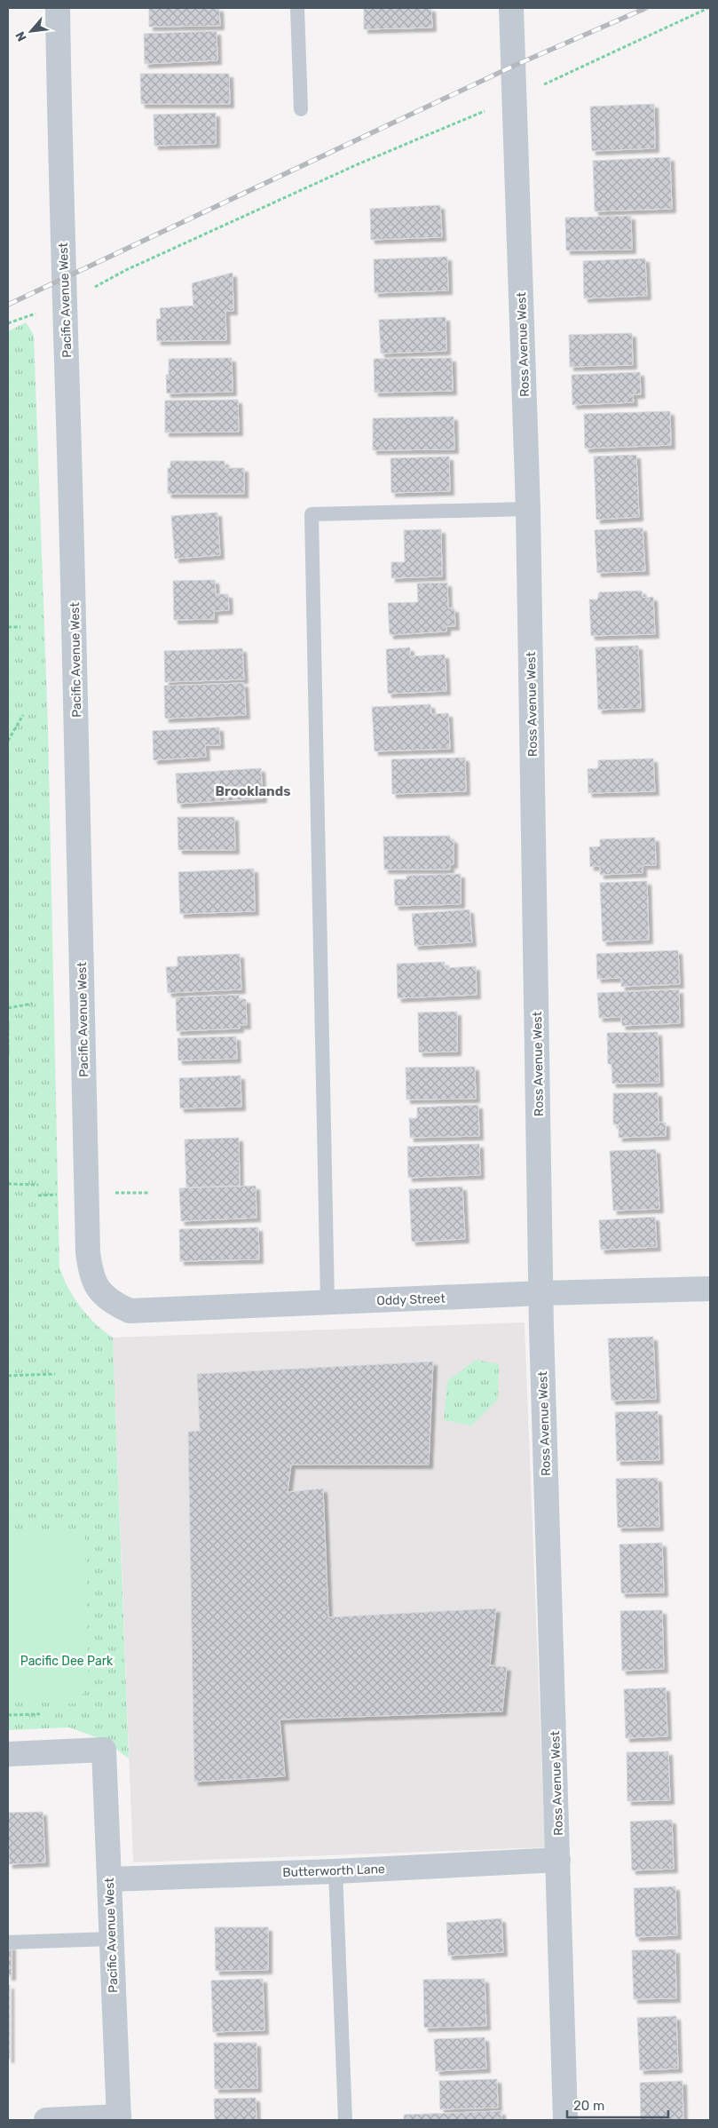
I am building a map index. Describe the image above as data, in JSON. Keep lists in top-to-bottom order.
{
  "streets": {
    "street": [
      "Pacific Avenue West",
      "Ross Avenue West",
      "Oddy Street",
      "Butterworth Lane"
    ]
  },
  "crossings": [
    ["Pacific Avenue West", "Oddy Street"],
    ["Pacific Avenue West", "Butterworth Lane"],
    ["Ross Avenue West", "Oddy Street"],
    ["Ross Avenue West", "Butterworth Lane"]
  ],
  "districts": ["Brooklands"],
  "parks": ["Pacific Dee Park"],
  "scale_bar": "20 m",
  "north": "bottom left"
}
